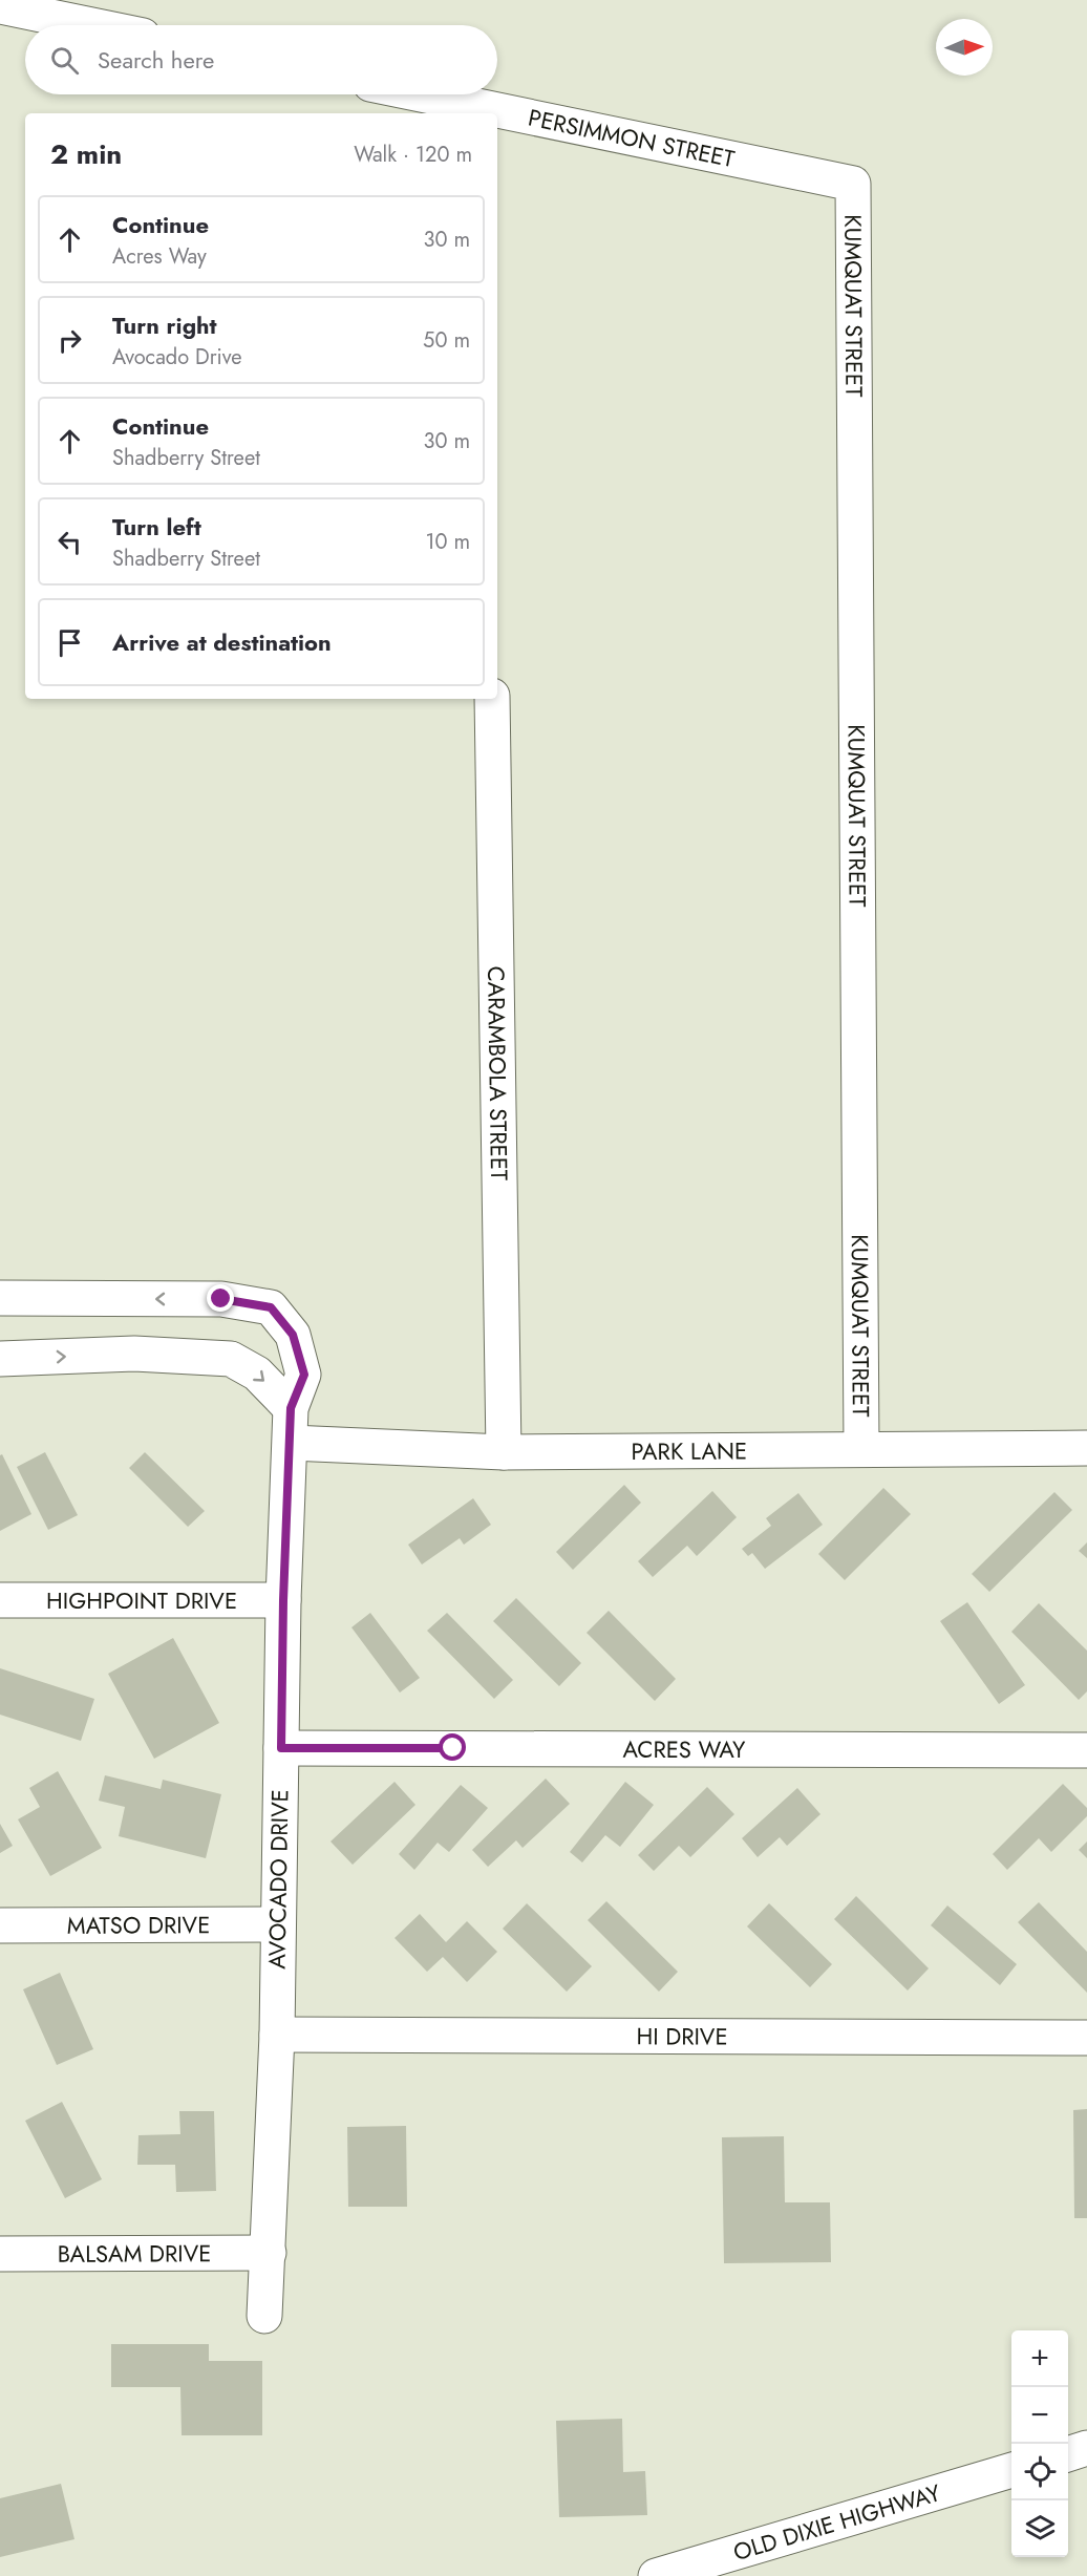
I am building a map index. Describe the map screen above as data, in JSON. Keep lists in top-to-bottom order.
{
  "streets": {
    "street": [
      "PERSIMMON STREET",
      "KUMQUAT STREET",
      "CARAMBOLA STREET",
      "PARK LANE",
      "HIGHPOINT DRIVE",
      "ACRES WAY",
      "AVOCADO DRIVE",
      "MATSO DRIVE",
      "HI DRIVE",
      "BALSAM DRIVE",
      "OLD DIXIE HIGHWAY"
    ]
  },
  "crossings": [
    ["PERSIMMON STREET", "KUMQUAT STREET"],
    ["KUMQUAT STREET", "PARK LANE"],
    ["CARAMBOLA STREET", "PARK LANE"],
    ["PARK LANE", "AVOCADO DRIVE"],
    ["HIGHPOINT DRIVE", "AVOCADO DRIVE"],
    ["ACRES WAY", "AVOCADO DRIVE"],
    ["AVOCADO DRIVE", "MATSO DRIVE"],
    ["AVOCADO DRIVE", "HI DRIVE"],
    ["AVOCADO DRIVE", "BALSAM DRIVE"]
  ],
  "north": "right",
  "page": {
    "search": "Search here",
    "heading": ["2 min", "Walk · 120 m"],
    "list": [
      ["Continue", "Acres Way", "30 m"],
      ["Turn right", "Avocado Drive", "50 m"],
      ["Continue", "Shadberry Street", "30 m"],
      ["Turn left", "Shadberry Street", "10 m"],
      "Arrive at destination"
    ],
    "map_buttons": ["+", "−"]
  }
}
